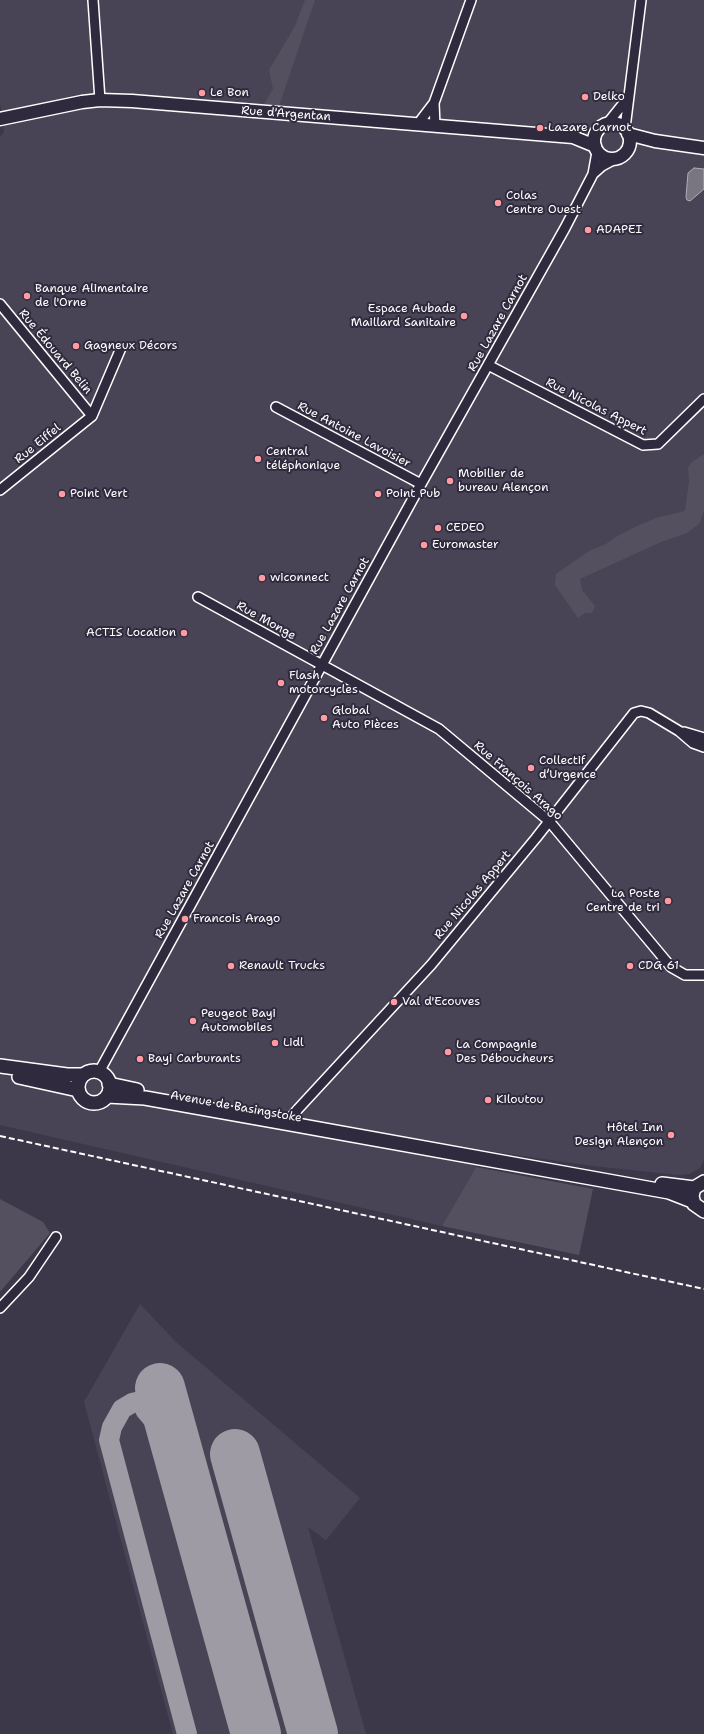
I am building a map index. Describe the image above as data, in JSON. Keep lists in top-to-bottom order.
{
  "streets": {
    "main road": ["Rue d'Argentan", "Avenue de Basingstoke"],
    "street": [
      "Rue Lazare Carnot",
      "Rue Édouard Belin",
      "Rue Nicolas Appert",
      "Rue Antoine Lavoisier",
      "Rue Eiffel",
      "Rue Monge",
      "Rue François Arago"
    ]
  },
  "crossings": [
    ["Rue d'Argentan", "Rue Lazare Carnot"],
    ["Rue Lazare Carnot", "Rue Nicolas Appert"],
    ["Rue Lazare Carnot", "Rue Antoine Lavoisier"],
    ["Rue Lazare Carnot", "Rue Monge"],
    ["Rue Lazare Carnot", "Rue François Arago"],
    ["Rue Lazare Carnot", "Avenue de Basingstoke"],
    ["Rue Édouard Belin", "Rue Eiffel"],
    ["Rue Nicolas Appert", "Rue François Arago"],
    ["Rue Nicolas Appert", "Avenue de Basingstoke"],
    ["Rue Monge", "Rue François Arago"]
  ],
  "places": [
    "Le Bon",
    "Delko",
    "Lazare Carnot",
    "Colas Centre Ouest",
    "ADAPEI",
    "Banque Alimentaire de l'Orne",
    "Espace Aubade Maillard Sanitaire",
    "Gagneux Décors",
    "Central téléphonique",
    "Mobilier de bureau Alençon",
    "Point Vert",
    "Point Pub",
    "CEDEO",
    "Euromaster",
    "wiconnect",
    "ACTIS Location",
    "Flash motorcycles",
    "Global Auto Pièces",
    "Collectif d’Urgence",
    "La Poste Centre de tri",
    "Francois Arago",
    "Renault Trucks",
    "CDG 61",
    "Val d'Ecouves",
    "Peugeot Bayi Automobiles",
    "Lidl",
    "La Compagnie Des Déboucheurs",
    "Bayi Carburants",
    "Kiloutou",
    "Hôtel Inn Design Alençon"
  ]
}
